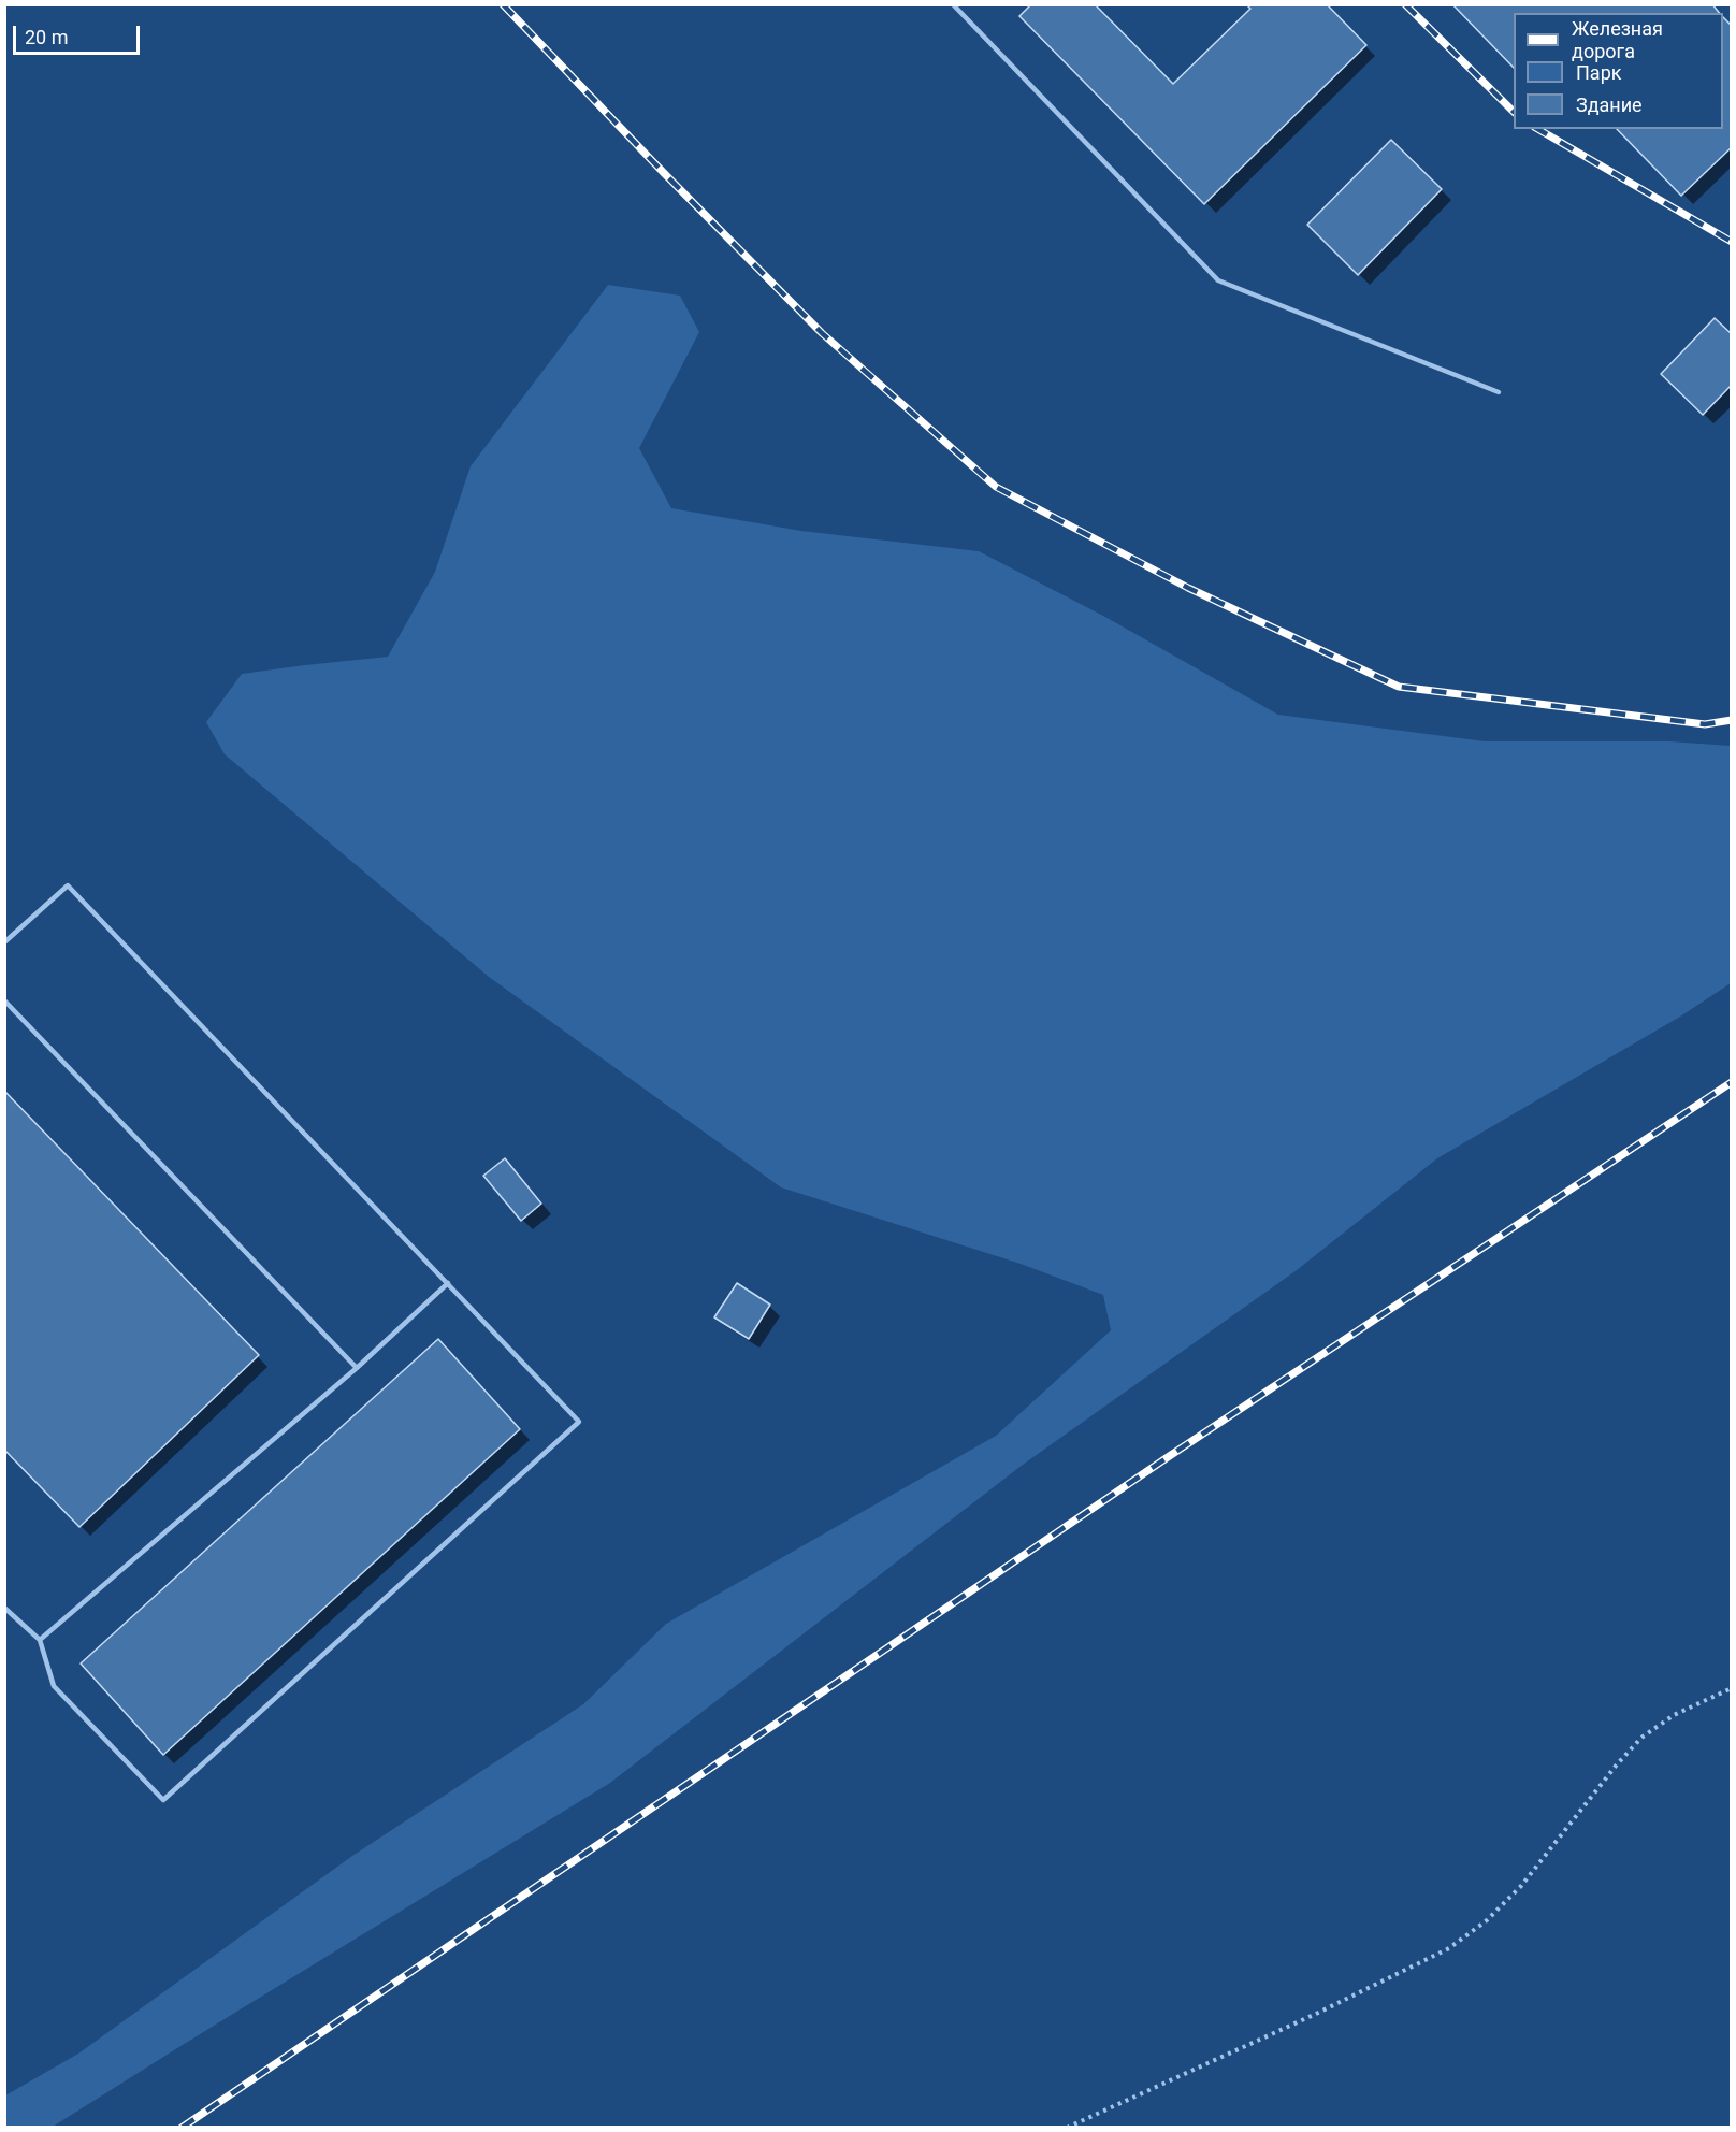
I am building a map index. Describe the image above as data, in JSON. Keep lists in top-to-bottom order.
{
  "legend": ["Железная дорога", "Парк", "Здание"],
  "scale_bar": "20 m"
}
